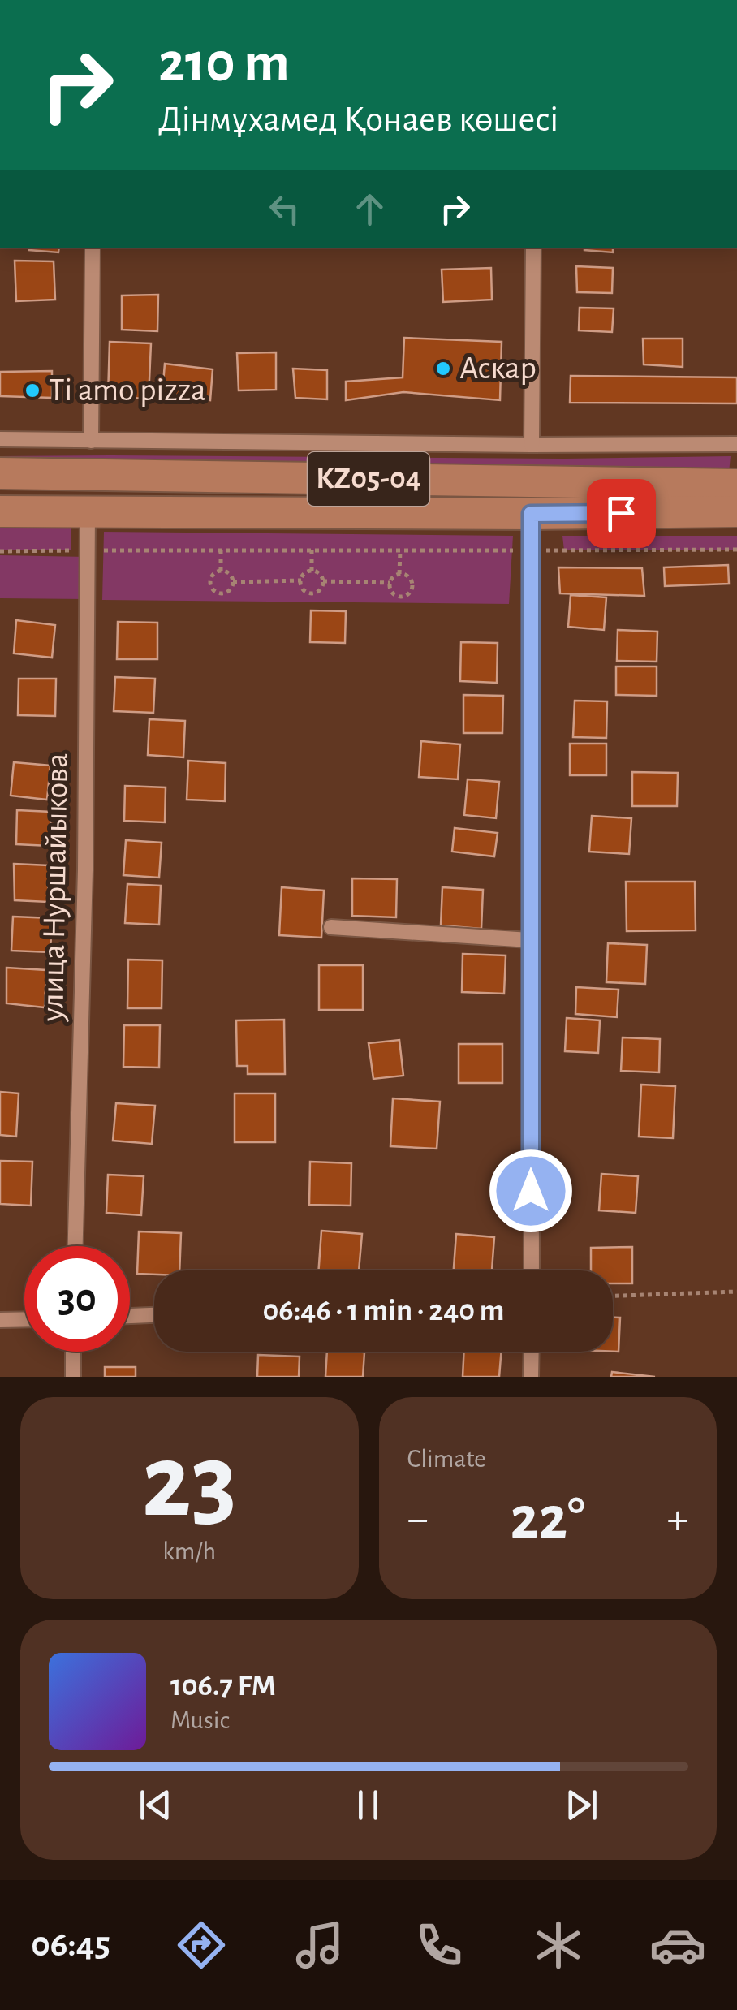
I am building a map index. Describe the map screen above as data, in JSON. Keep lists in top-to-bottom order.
{
  "streets": {
    "main road": ["KZ05-04"],
    "street": ["улица Нуршайыкова"]
  },
  "crossings": [
    ["KZ05-04", "улица Нуршайыкова"]
  ],
  "places": ["Аскар", "Ti amo pizza"],
  "page": {
    "turn": ["210 m", "Дінмұхамед Қонаев көшесі"],
    "limit": "30",
    "trip": "06:46 · 1 min · 240 m",
    "tile": [
      ["23", "km/h"],
      "Climate"
    ],
    "heat": ["−", "22°", "+"],
    "song": ["106.7 FM", "Music"],
    "tabs": "06:45"
  }
}
